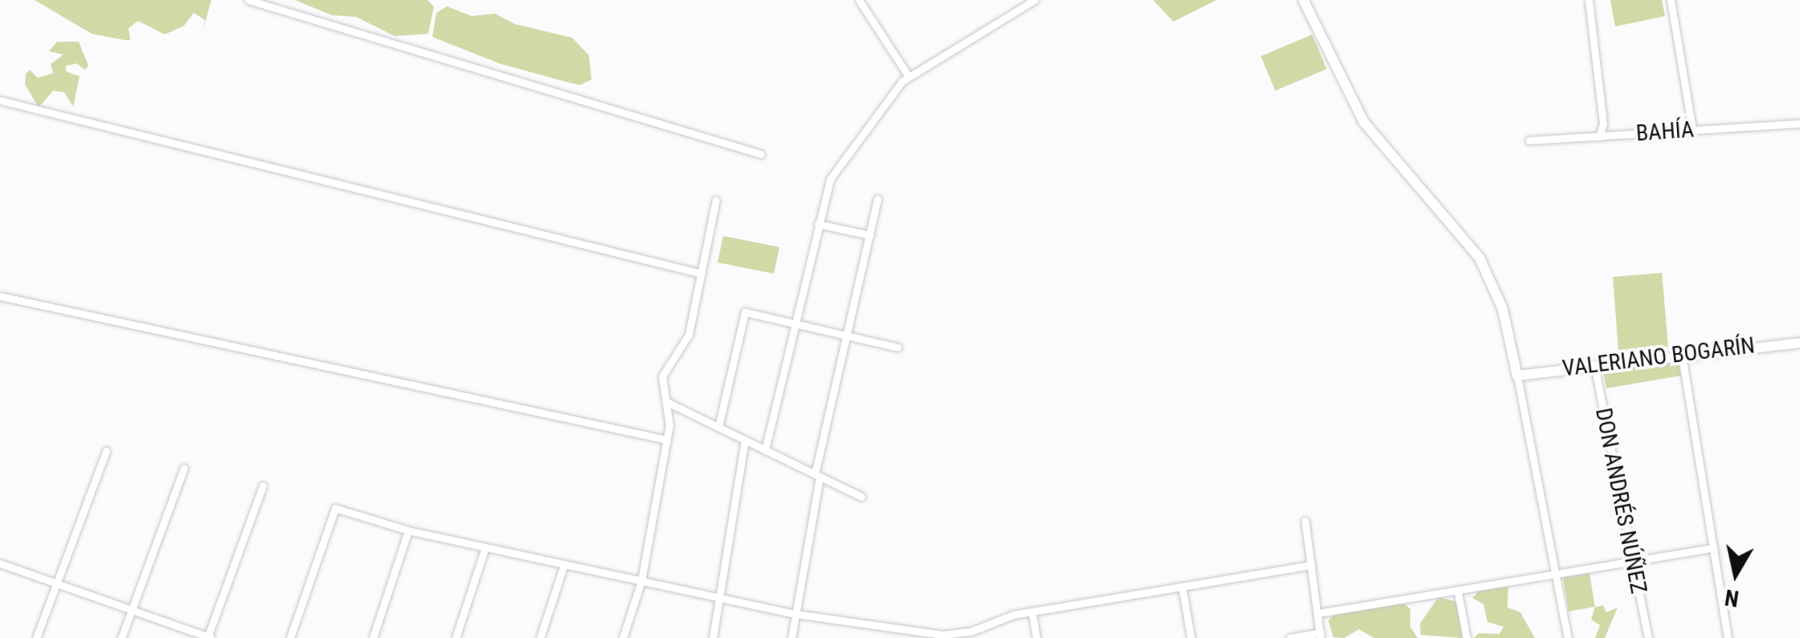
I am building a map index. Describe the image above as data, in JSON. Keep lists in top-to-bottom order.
{
  "streets": {
    "street": ["BAHÍA", "VALERIANO BOGARÍN", "DON ANDRÉS NÚÑEZ"]
  },
  "crossings": [
    ["VALERIANO BOGARÍN", "DON ANDRÉS NÚÑEZ"]
  ],
  "north": "bottom"
}
